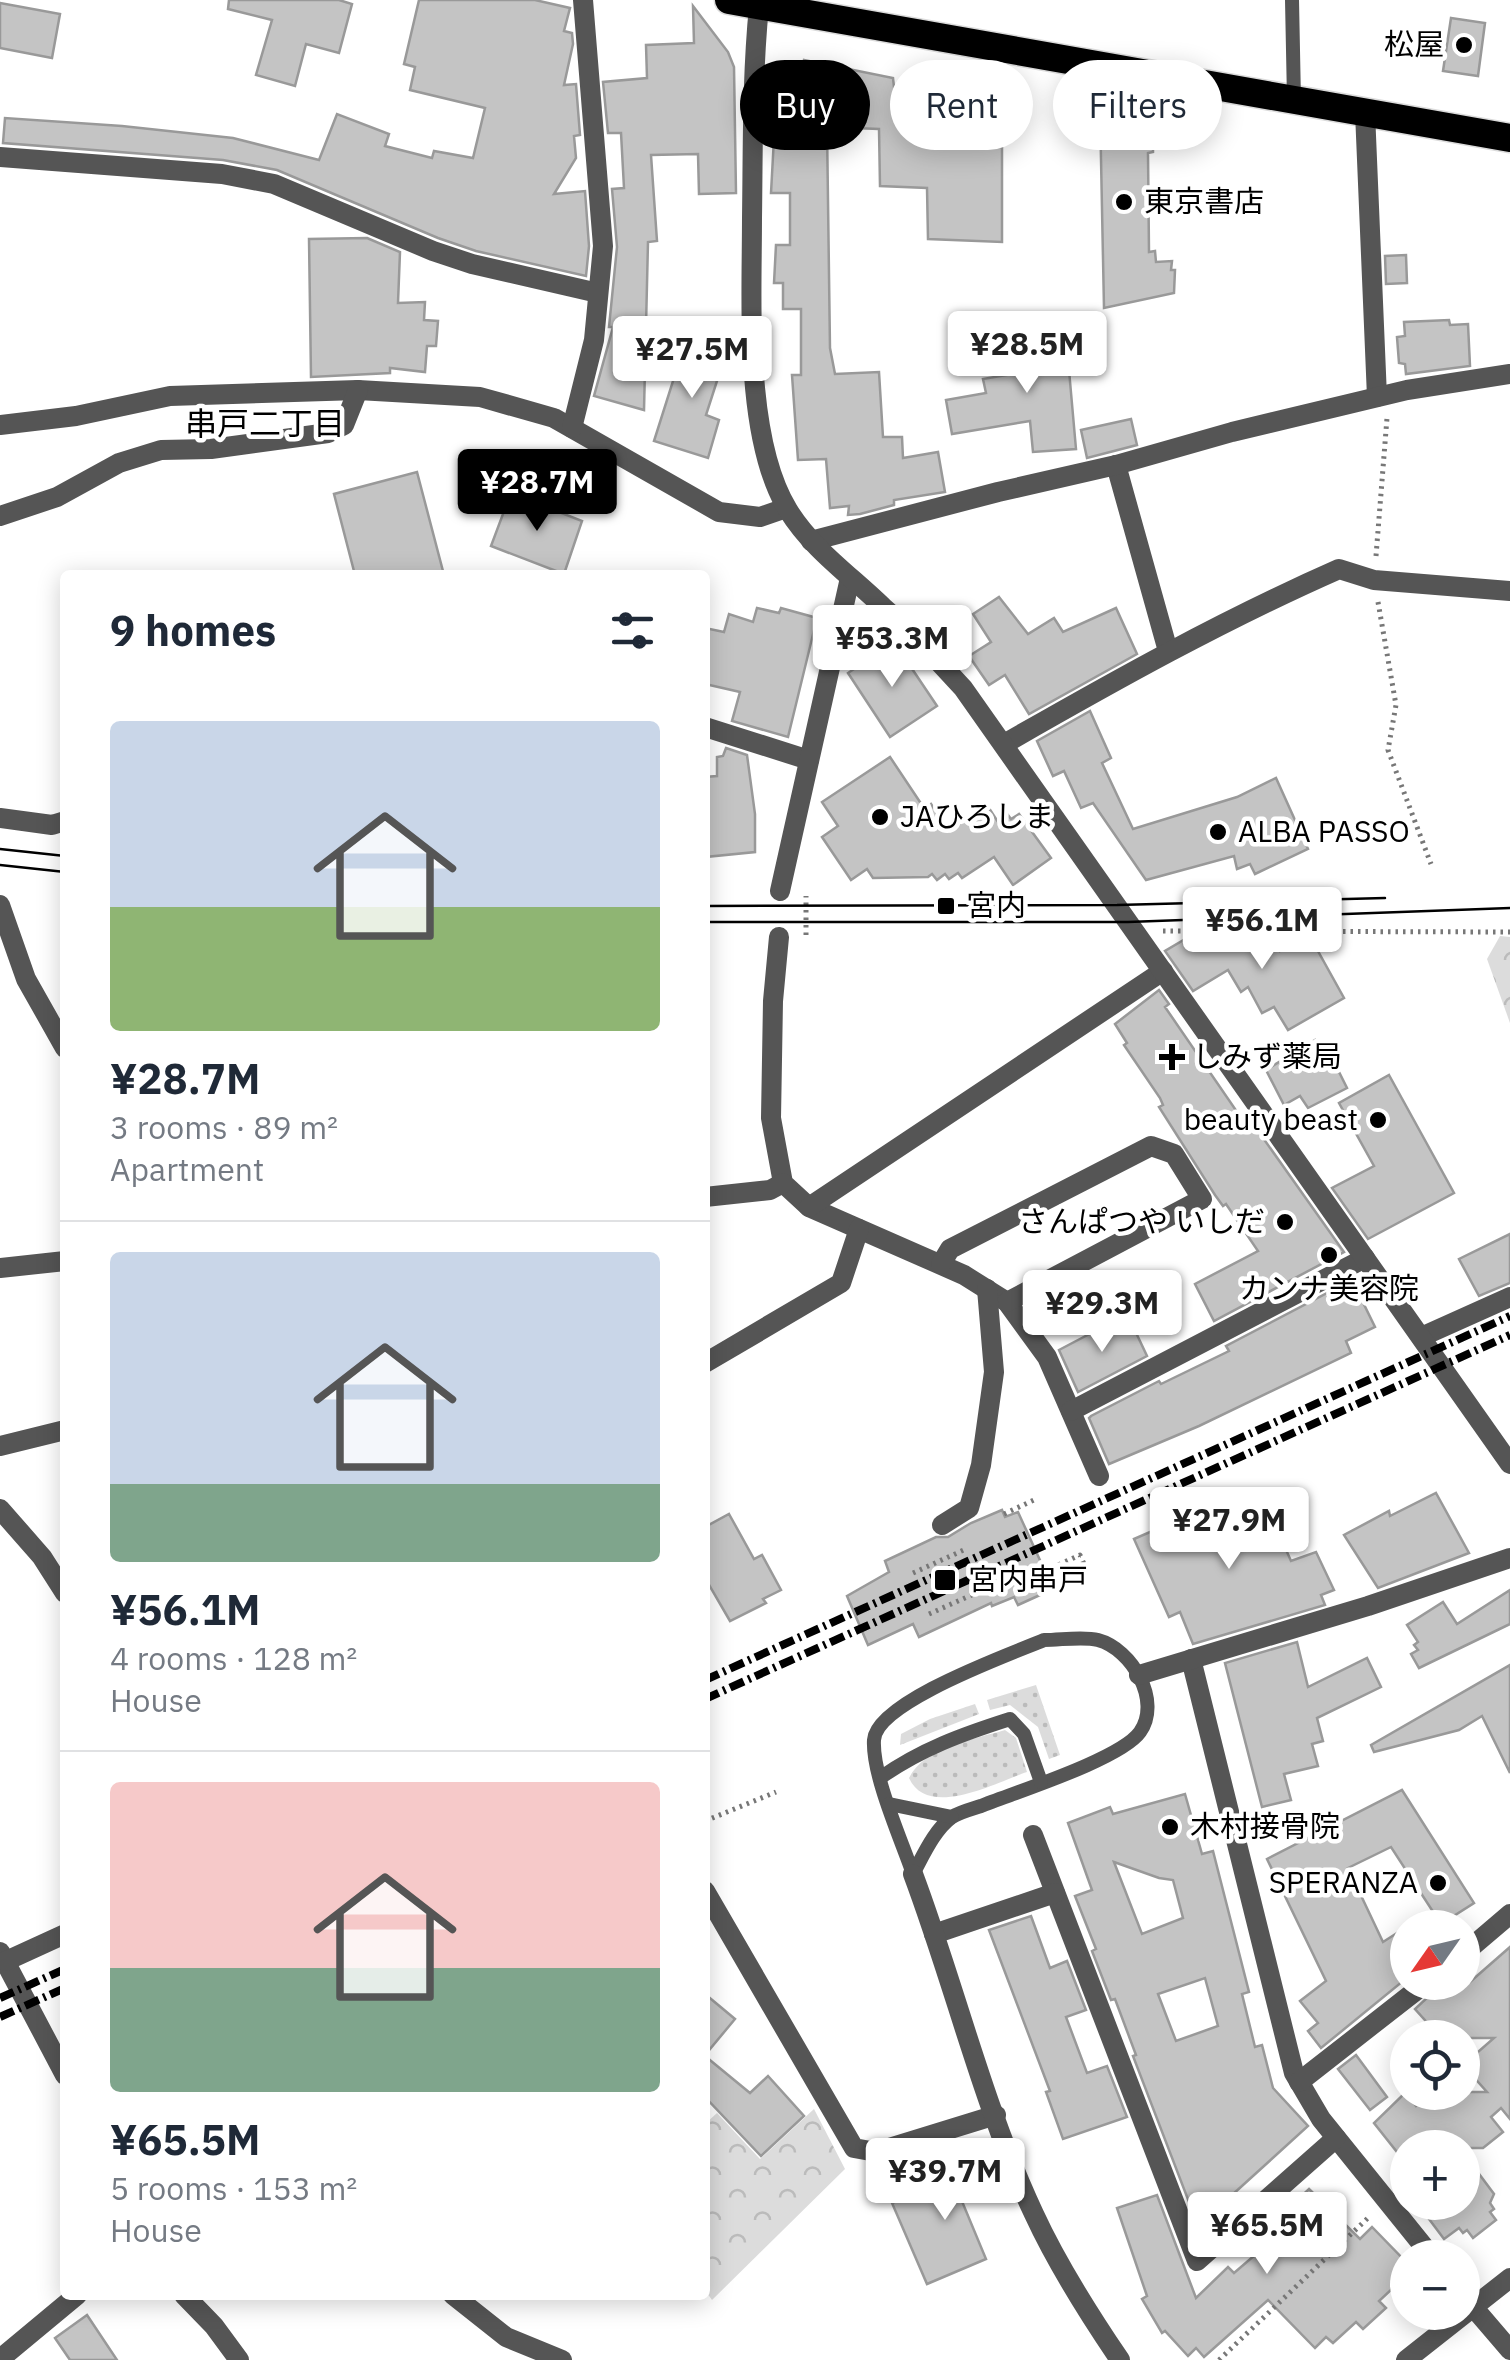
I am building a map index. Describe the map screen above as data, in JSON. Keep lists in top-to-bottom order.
{
  "districts": ["串戸二丁目"],
  "places": {
    "other": [
      "松屋",
      "東京書店",
      "JAひろしま",
      "ALBA PASSO",
      "beauty beast",
      "さんぱつや いしだ",
      "カンナ美容院",
      "木村接骨院",
      "SPERANZA"
    ],
    "transit": ["宮内", "宮内串戸"],
    "health": ["しみず薬局"]
  },
  "north": "bottom left",
  "page": {
    "chip": ["Buy", "Rent", "Filters"],
    "price": [
      "¥28.5M",
      "¥27.5M",
      "¥28.7M",
      "¥53.3M",
      "¥56.1M",
      "¥29.3M",
      "¥27.9M",
      "¥39.7M",
      "¥65.5M"
    ],
    "heading": "9 homes",
    "list": [
      {
        "name": "¥28.7M",
        "note": "3 rooms · 89 m² · Apartment"
      },
      {
        "name": "¥56.1M",
        "note": "4 rooms · 128 m² · House"
      },
      {
        "name": "¥65.5M",
        "note": "5 rooms · 153 m² · House"
      }
    ],
    "map_buttons": ["+", "−"]
  }
}
